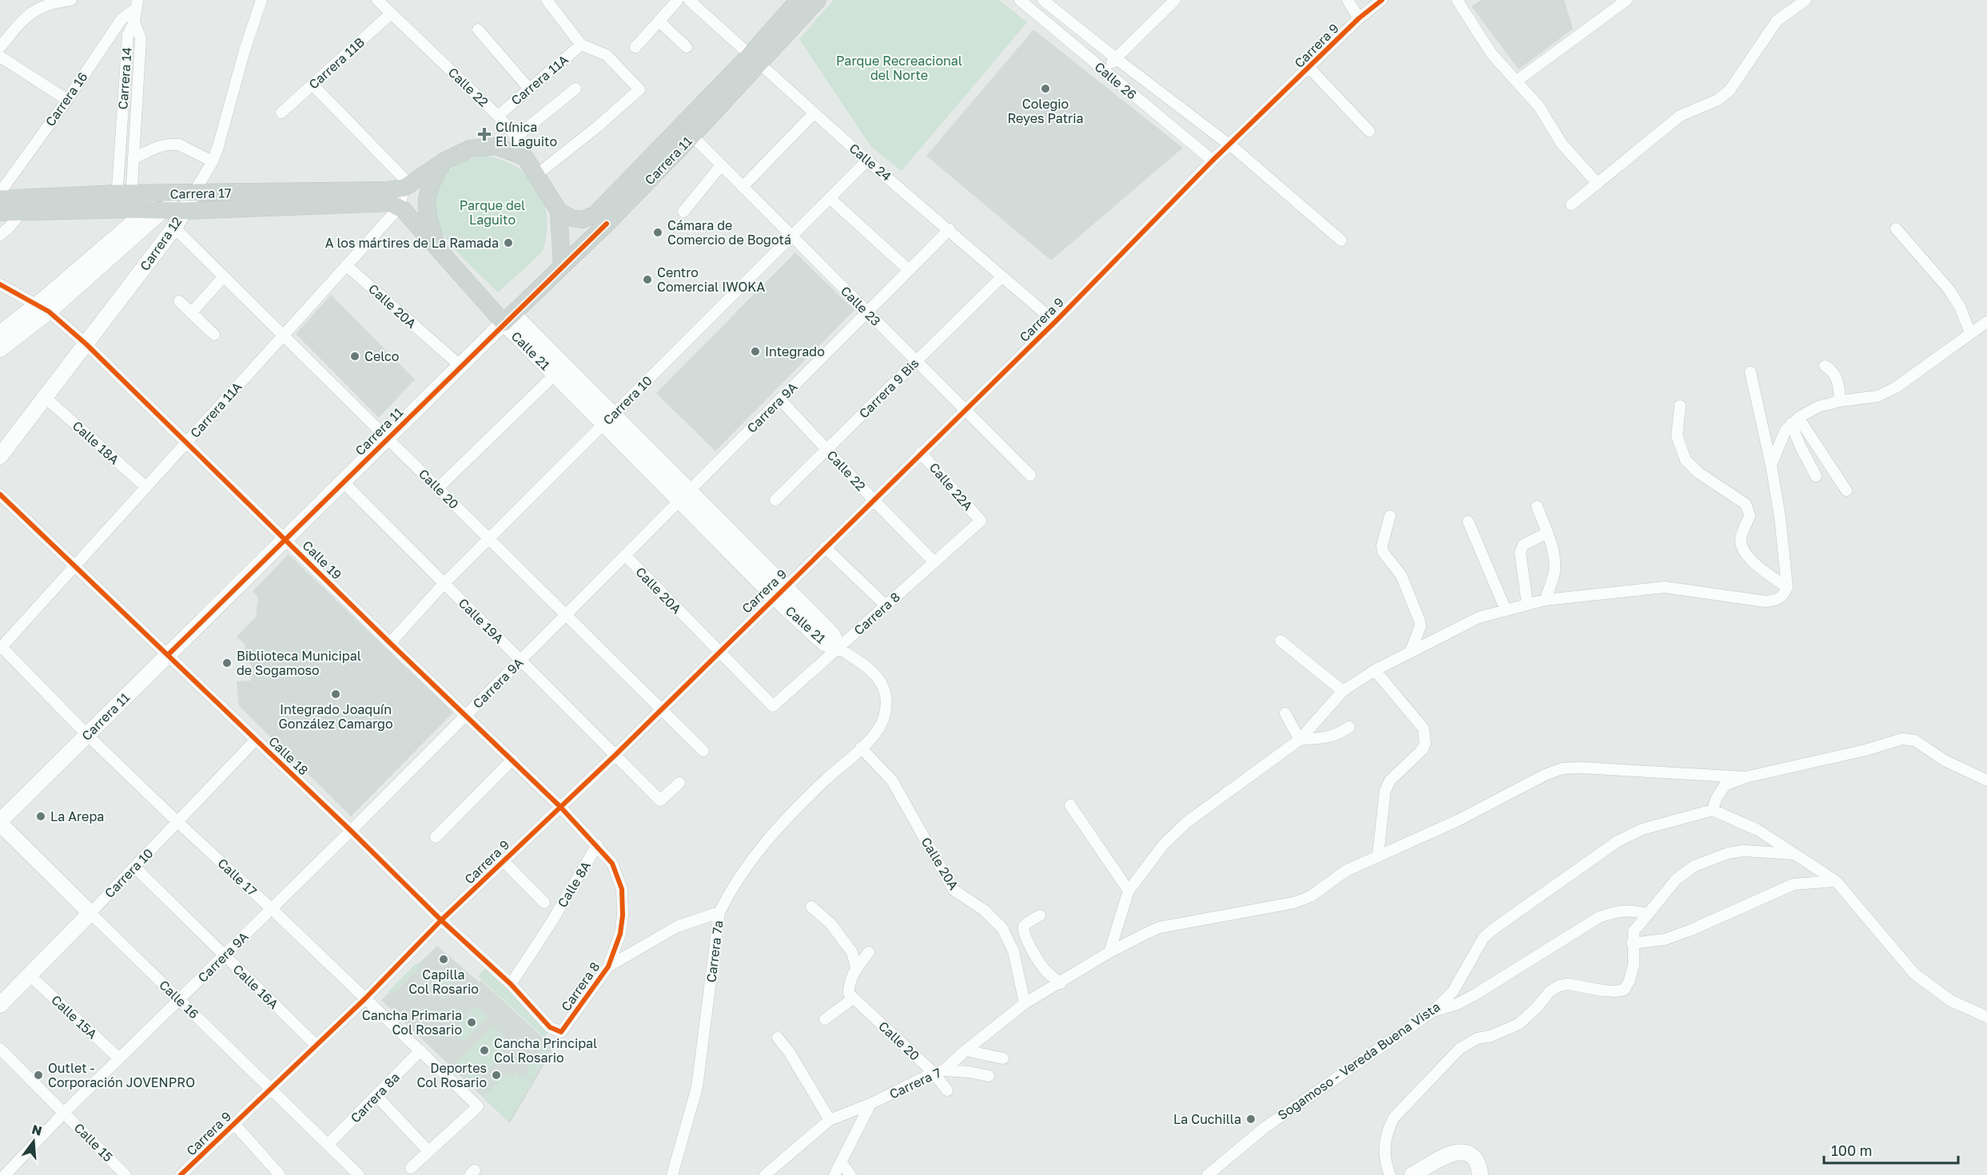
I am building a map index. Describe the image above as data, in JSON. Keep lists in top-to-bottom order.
{
  "streets": {
    "main road": [
      "Calle 22",
      "Carrera 11",
      "Carrera 17",
      "Calle 21"
    ],
    "street": [
      "Carrera 9",
      "Carrera 11B",
      "Carrera 14",
      "Carrera 11A",
      "Calle 26",
      "Carrera 16",
      "Calle 24",
      "Carrera 12",
      "Calle 20A",
      "Calle 23",
      "Carrera 9 Bis",
      "Carrera 10",
      "Carrera 9A",
      "Calle 18A",
      "Calle 22A",
      "Calle 20",
      "Calle 19",
      "Carrera 8",
      "Calle 19A",
      "Calle 18",
      "Calle 17",
      "Calle 8A",
      "Carrera 7ª",
      "Calle 16A",
      "Calle 16",
      "Calle 15A",
      "Sogamoso - Vereda Buena Vista",
      "Carrera 7",
      "Carrera 8a",
      "Calle 15"
    ]
  },
  "crossings": [
    ["Carrera 9", "Calle 26"],
    ["Carrera 9", "Calle 22"],
    ["Carrera 9", "Calle 24"],
    ["Carrera 9", "Calle 20A"],
    ["Carrera 9", "Calle 23"],
    ["Carrera 9", "Calle 21"],
    ["Carrera 9", "Calle 22A"],
    ["Carrera 9", "Calle 20"],
    ["Carrera 9", "Calle 19"],
    ["Carrera 9", "Calle 19A"],
    ["Carrera 9", "Calle 18"],
    ["Carrera 9", "Calle 17"],
    ["Carrera 9", "Calle 16A"],
    ["Carrera 9", "Calle 16"],
    ["Carrera 11B", "Calle 22"],
    ["Carrera 14", "Carrera 17"],
    ["Carrera 11A", "Calle 22"],
    ["Carrera 11A", "Carrera 17"],
    ["Carrera 11A", "Calle 20A"],
    ["Carrera 11A", "Calle 21"],
    ["Carrera 11A", "Calle 18A"],
    ["Carrera 11A", "Calle 20"],
    ["Carrera 11A", "Calle 19"],
    ["Carrera 11A", "Calle 18"],
    ["Carrera 11A", "Calle 17"],
    ["Calle 22", "Carrera 11"],
    ["Calle 22", "Calle 21"],
    ["Calle 22", "Carrera 9 Bis"],
    ["Calle 22", "Carrera 9A"],
    ["Calle 22", "Carrera 8"],
    ["Carrera 11", "Calle 24"],
    ["Carrera 11", "Calle 20A"],
    ["Carrera 11", "Calle 23"],
    ["Carrera 11", "Calle 21"],
    ["Carrera 11", "Calle 20"],
    ["Carrera 11", "Calle 19"],
    ["Carrera 11", "Calle 19A"],
    ["Carrera 11", "Calle 18"],
    ["Carrera 11", "Calle 17"],
    ["Carrera 11", "Calle 16"],
    ["Calle 24", "Carrera 9 Bis"],
    ["Calle 24", "Carrera 10"],
    ["Calle 24", "Carrera 9A"],
    ["Carrera 17", "Carrera 12"],
    ["Carrera 17", "Calle 21"],
    ["Carrera 12", "Calle 18A"],
    ["Carrera 12", "Calle 20"],
    ["Carrera 12", "Calle 19"],
    ["Calle 20A", "Carrera 9A"],
    ["Calle 20A", "Carrera 8"],
    ["Calle 20A", "Carrera 7ª"],
    ["Calle 20A", "Carrera 7"],
    ["Calle 23", "Carrera 9 Bis"],
    ["Calle 23", "Carrera 10"],
    ["Calle 23", "Carrera 9A"],
    ["Calle 21", "Carrera 10"],
    ["Calle 21", "Carrera 9A"],
    ["Calle 21", "Carrera 8"],
    ["Calle 21", "Carrera 7ª"],
    ["Carrera 10", "Calle 20"],
    ["Carrera 10", "Calle 19"],
    ["Carrera 10", "Calle 19A"],
    ["Carrera 10", "Calle 18"],
    ["Carrera 10", "Calle 17"],
    ["Carrera 10", "Calle 16A"],
    ["Carrera 10", "Calle 16"],
    ["Carrera 10", "Calle 15A"],
    ["Carrera 9A", "Calle 20"],
    ["Carrera 9A", "Calle 19"],
    ["Carrera 9A", "Calle 19A"],
    ["Carrera 9A", "Calle 18"],
    ["Carrera 9A", "Calle 17"],
    ["Carrera 9A", "Calle 16A"],
    ["Carrera 9A", "Calle 16"],
    ["Carrera 9A", "Calle 15A"],
    ["Carrera 9A", "Calle 15"],
    ["Calle 22A", "Carrera 8"],
    ["Calle 20", "Carrera 7"],
    ["Calle 19", "Carrera 8"],
    ["Calle 19", "Calle 8A"],
    ["Carrera 8", "Calle 18"],
    ["Carrera 8", "Calle 8A"],
    ["Carrera 8", "Carrera 7ª"],
    ["Calle 18", "Calle 8A"],
    ["Calle 17", "Carrera 8a"],
    ["Calle 16", "Carrera 8a"]
  ],
  "parks": ["Parque Recreacional del Norte", "Parque del Laguito"],
  "places": {
    "other": [
      "Colegio Reyes Patria",
      "Cámara de Comercio de Bogotá",
      "A los mártires de La Ramada",
      "Centro Comercial IWOKA",
      "Integrado",
      "Celco",
      "Biblioteca Municipal de Sogamoso",
      "Integrado Joaquín González Camargo",
      "La Arepa",
      "Capilla Col Rosario",
      "Cancha Primaria Col Rosario",
      "Cancha Principal Col Rosario",
      "Outlet - Corporación JOVENPRO",
      "Deportes Col Rosario",
      "La Cuchilla"
    ],
    "health": ["Clínica El Laguito"]
  },
  "scale_bar": "100 m",
  "north": "top"
}
